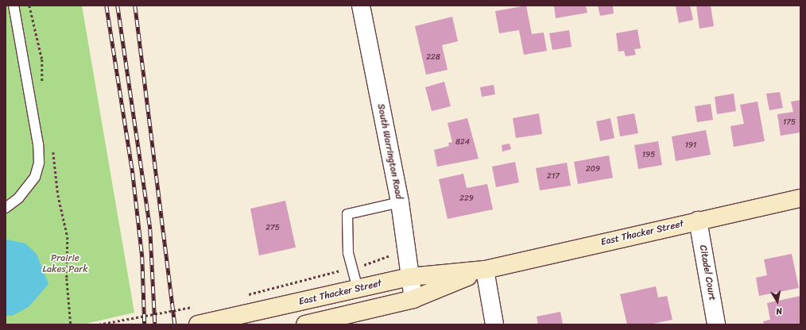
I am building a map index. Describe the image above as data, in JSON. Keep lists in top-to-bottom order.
{
  "streets": {
    "main road": ["East Thacker Street"],
    "street": ["South Warrington Road", "Citadel Court"]
  },
  "crossings": [
    ["South Warrington Road", "East Thacker Street"],
    ["East Thacker Street", "Citadel Court"]
  ],
  "parks": ["Prairie Lakes Park"],
  "house_numbers": [
    "228",
    "175",
    "824",
    "191",
    "195",
    "209",
    "217",
    "229",
    "275"
  ],
  "north": "bottom"
}
